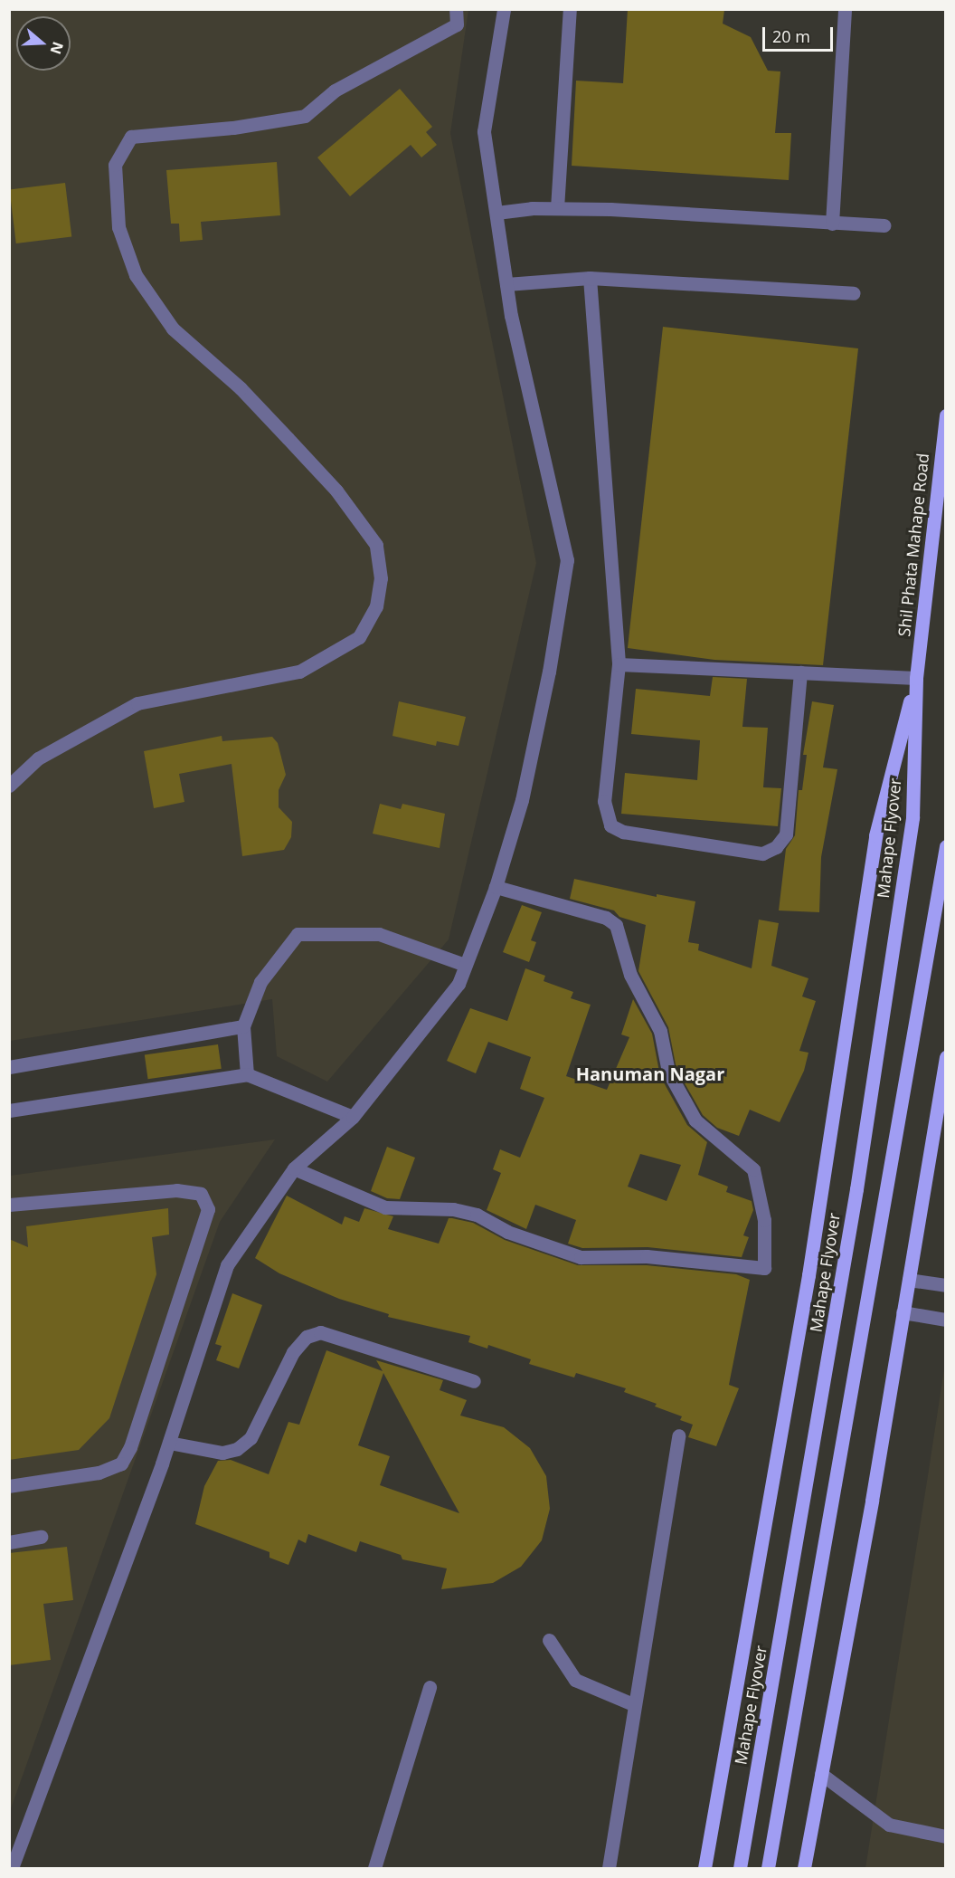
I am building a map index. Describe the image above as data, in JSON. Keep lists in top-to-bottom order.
{
  "streets": {
    "main road": ["Shil Phata Mahape Road", "Mahape Flyover"]
  },
  "crossings": [
    ["Shil Phata Mahape Road", "Mahape Flyover"]
  ],
  "districts": ["Hanuman Nagar"],
  "scale_bar": "20 m",
  "north": "right"
}
